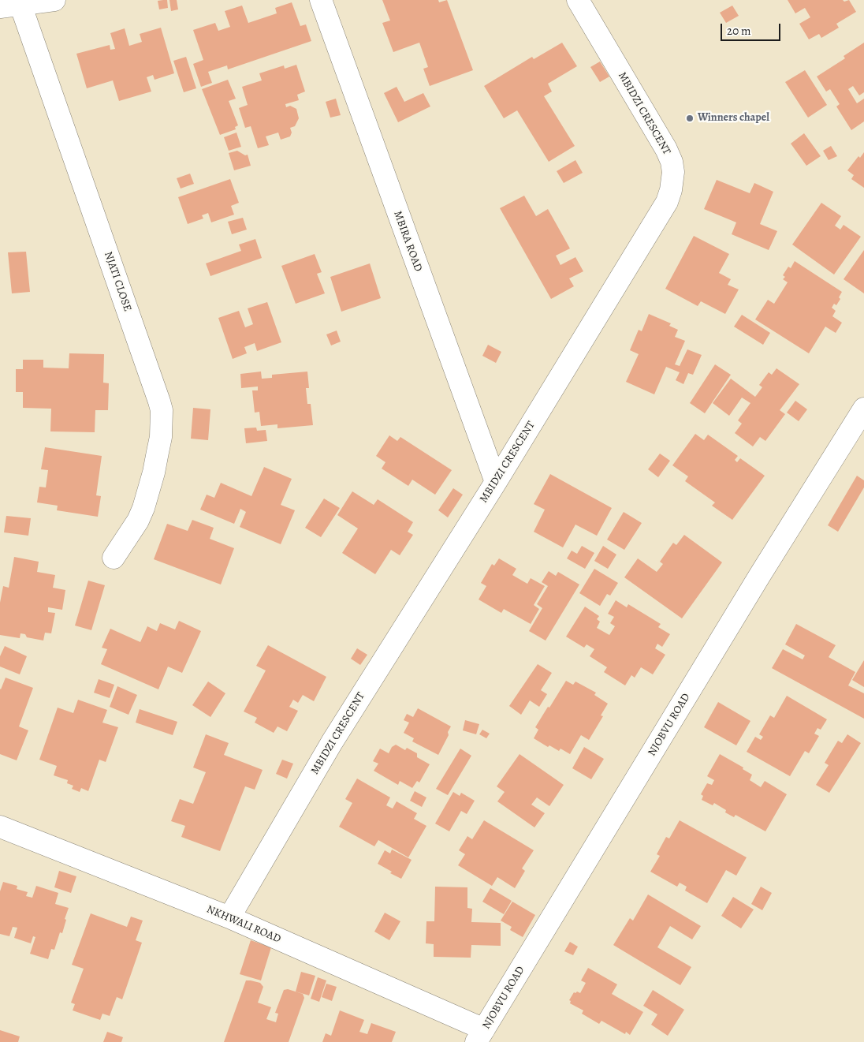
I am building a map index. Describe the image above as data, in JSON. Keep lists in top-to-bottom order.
{
  "streets": {
    "street": [
      "MBIDZI CRESCENT",
      "MBIRA ROAD",
      "NJATI CLOSE",
      "NJOBVU ROAD",
      "NKHWALI ROAD"
    ]
  },
  "crossings": [
    ["MBIDZI CRESCENT", "MBIRA ROAD"],
    ["MBIDZI CRESCENT", "NKHWALI ROAD"],
    ["NJOBVU ROAD", "NKHWALI ROAD"]
  ],
  "places": ["Winners chapel"],
  "scale_bar": "20 m"
}
